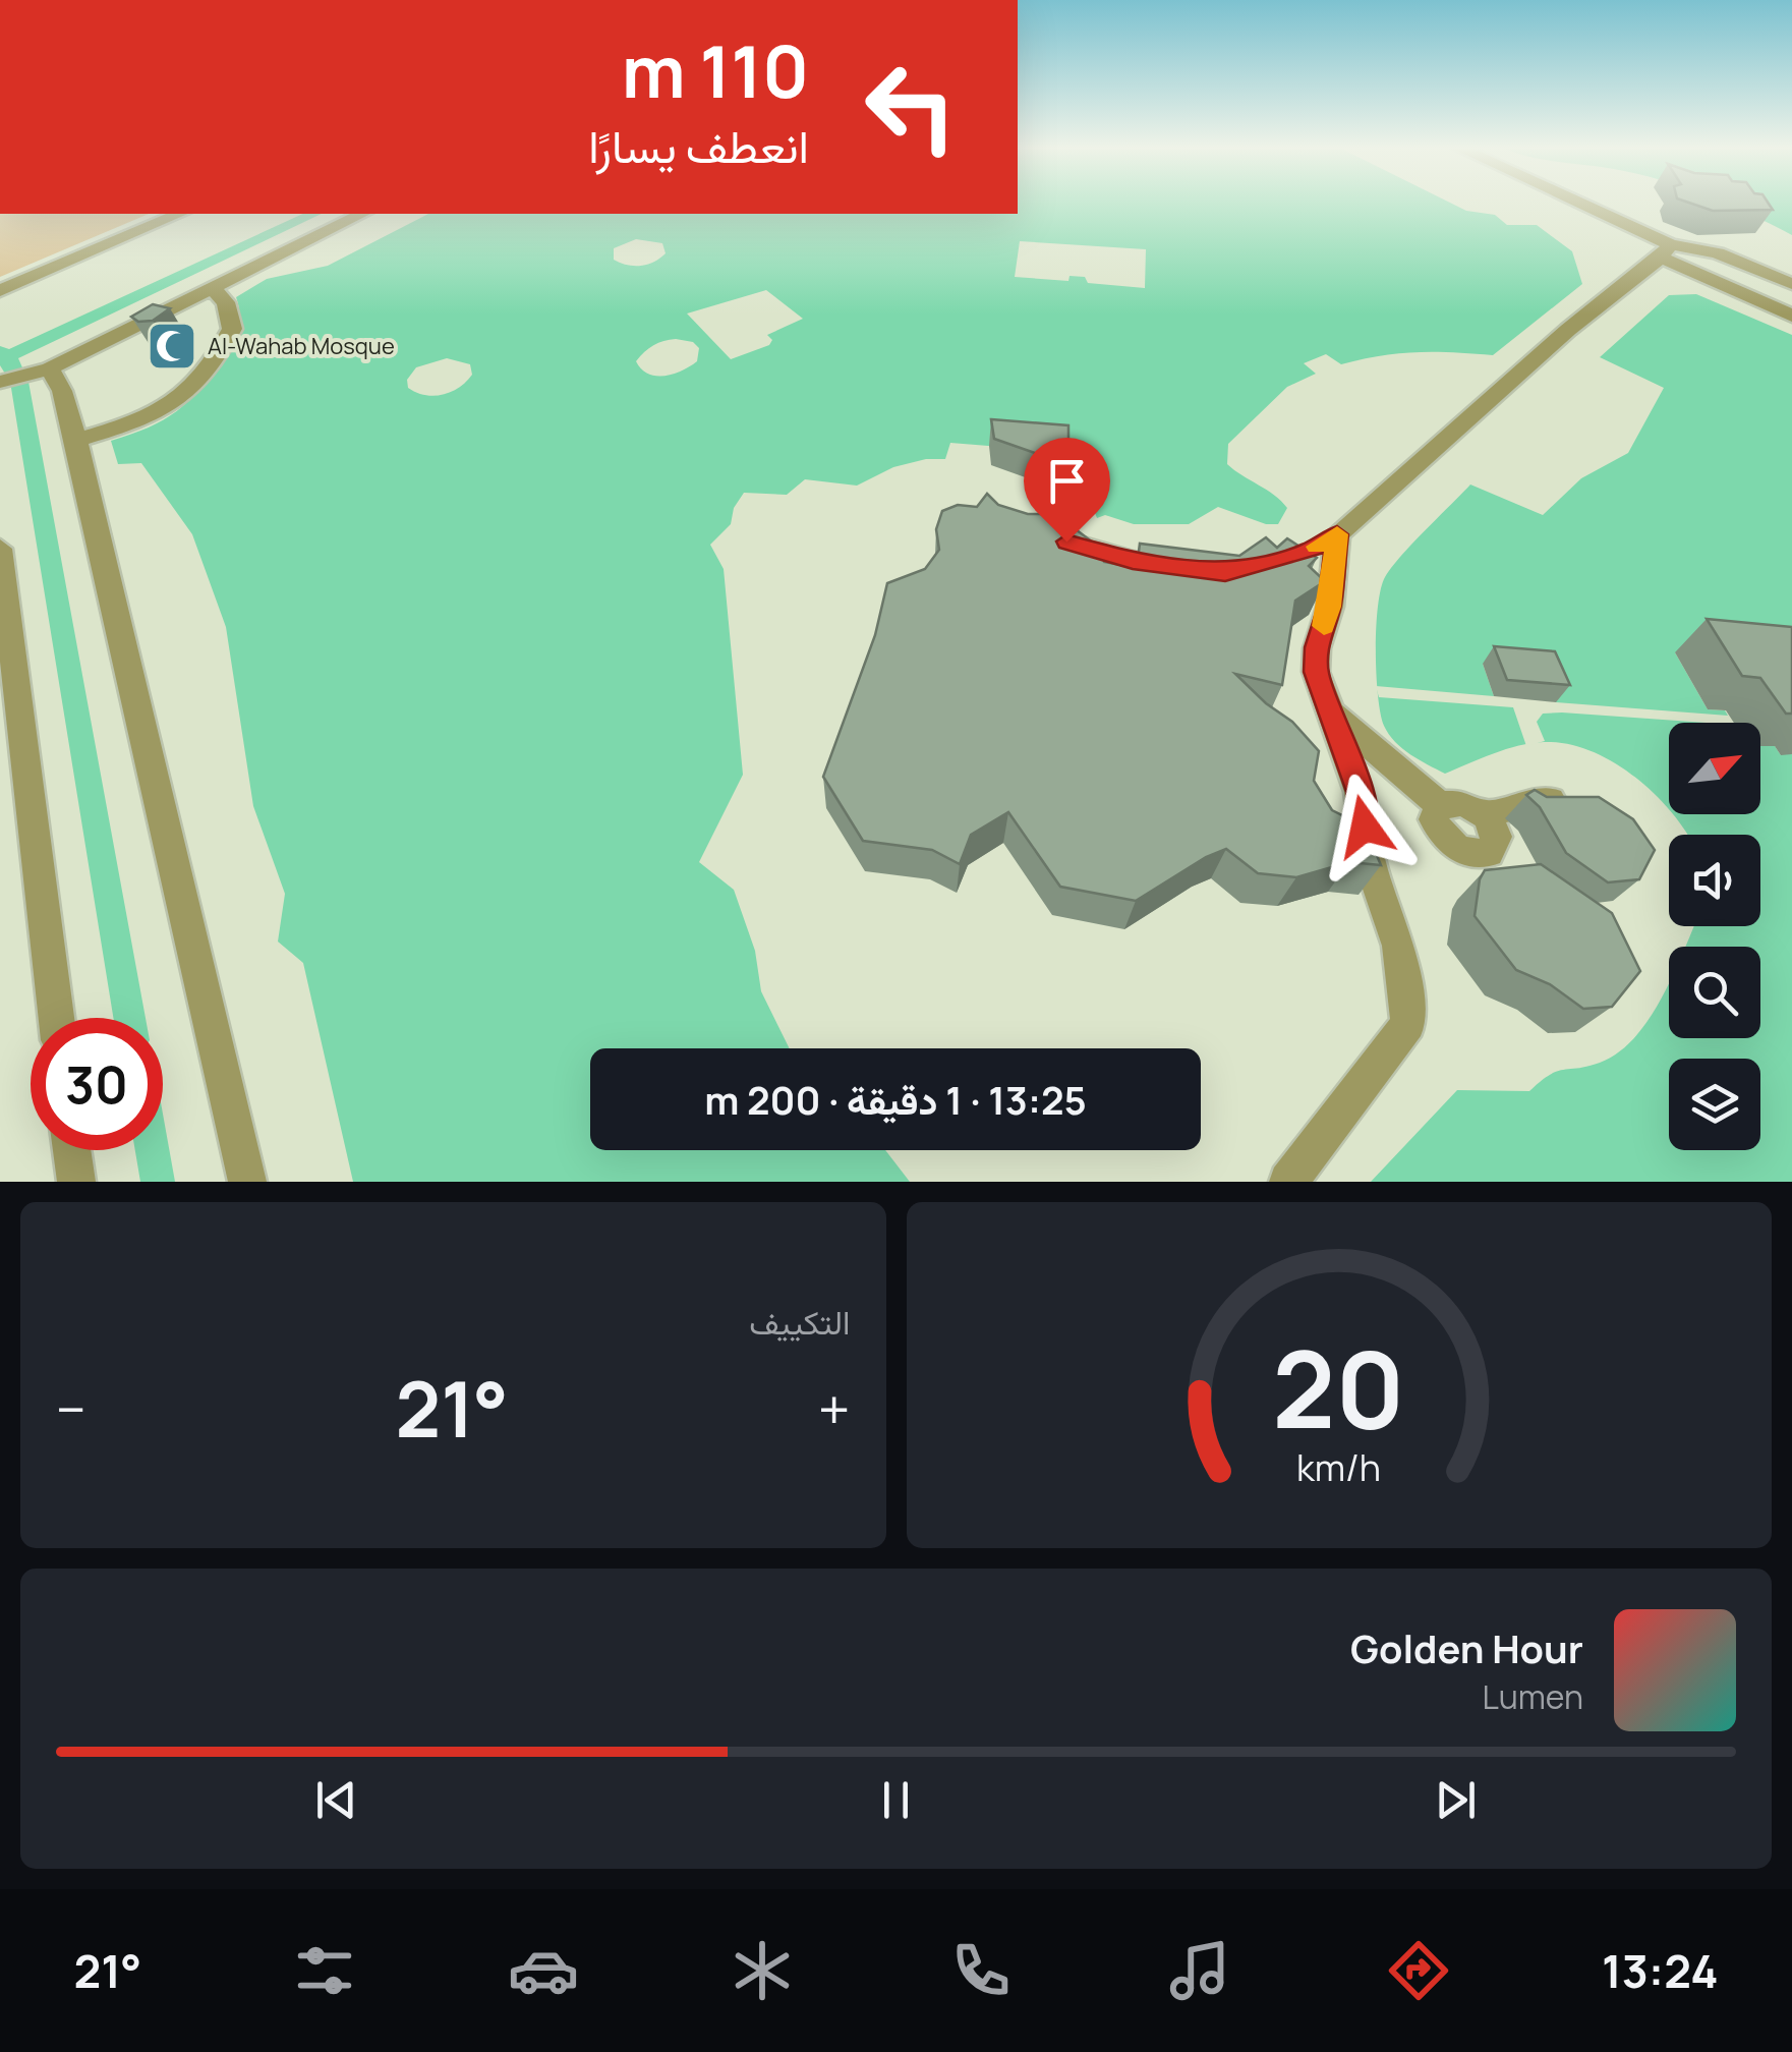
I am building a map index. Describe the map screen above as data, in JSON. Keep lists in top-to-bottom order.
{
  "places": {
    "mosque": ["Al-Wahab Mosque"]
  },
  "north": "top right",
  "page": {
    "turn": ["110 m", "انعطف يسارًا"],
    "limit": "30",
    "trip": "13:25 · 1 دقيقة · 200 m",
    "tile": "التكييف",
    "heat": ["−", "21°", "+"],
    "song": ["Golden Hour", "Lumen"],
    "tabs": ["13:24", "21°"],
    "gauge": ["20", "km/h"]
  }
}
